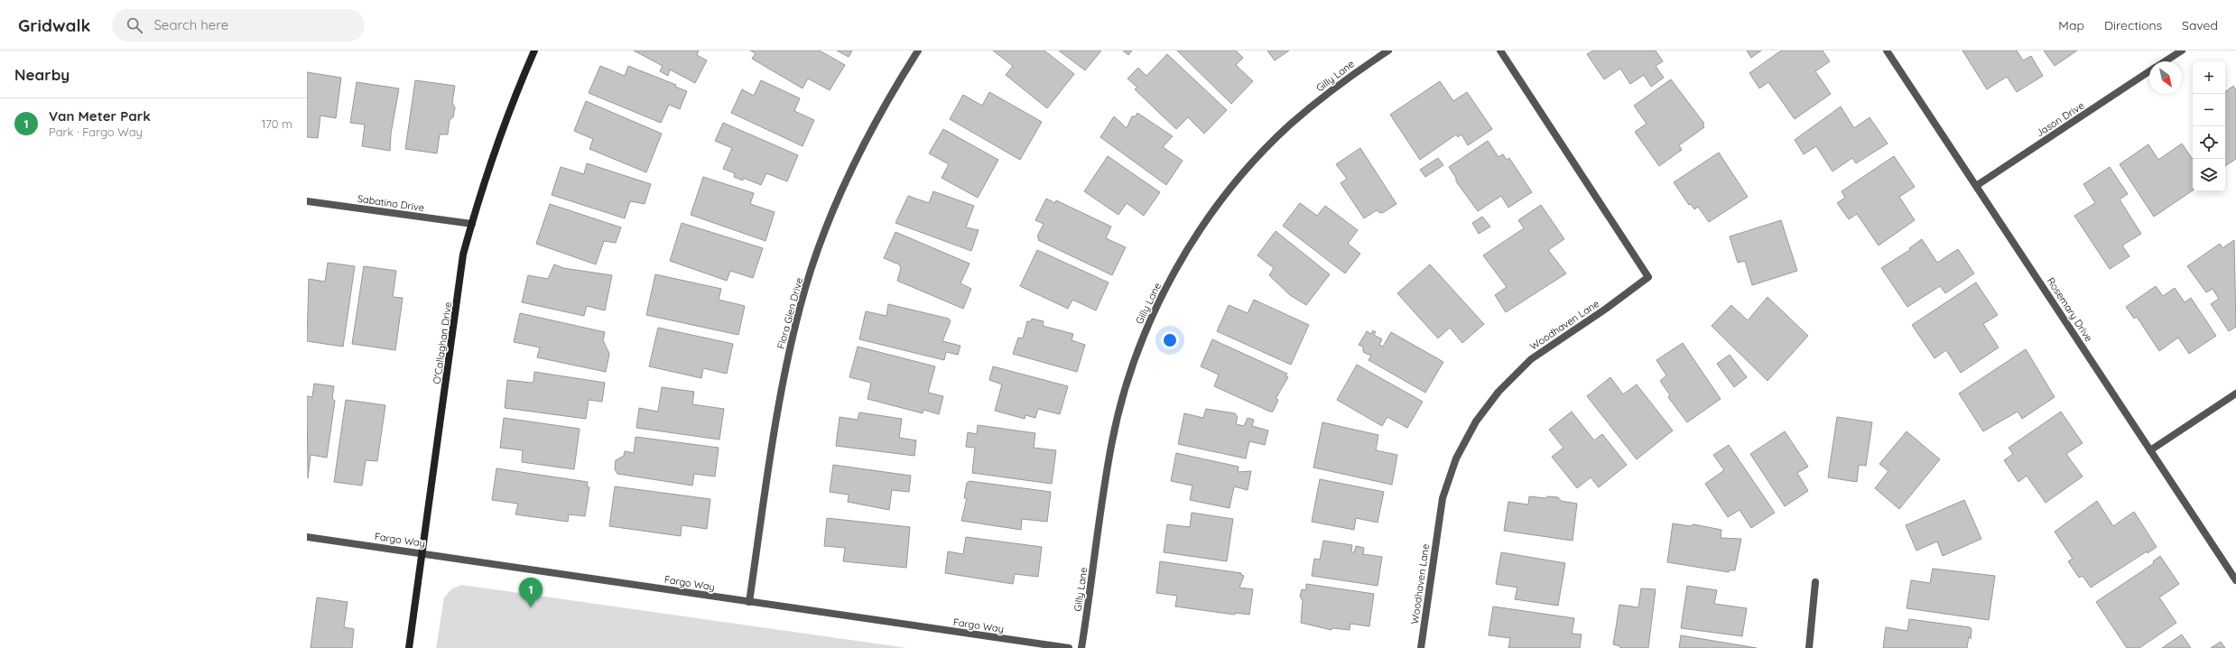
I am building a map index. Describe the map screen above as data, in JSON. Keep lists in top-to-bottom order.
{
  "streets": {
    "street": [
      "Gilly Lane",
      "Jason Drive",
      "Sabatino Drive",
      "Rosemary Drive",
      "Flora Glen Drive",
      "Woodhaven Lane",
      "O'Callaghan Drive",
      "Fargo Way"
    ]
  },
  "crossings": [
    ["Jason Drive", "Rosemary Drive"],
    ["Sabatino Drive", "O'Callaghan Drive"],
    ["Flora Glen Drive", "Fargo Way"],
    ["O'Callaghan Drive", "Fargo Way"]
  ],
  "north": "bottom right",
  "page": {
    "header": "Gridwalk",
    "search": "Search here",
    "nav": ["Map", "Directions", "Saved"],
    "heading": "Nearby",
    "map_buttons": ["+", "−"],
    "list": [
      {
        "mark": "1",
        "name": "Van Meter Park",
        "note": "Park · Fargo Way",
        "value": "170 m"
      }
    ],
    "pins": "1"
  }
}
